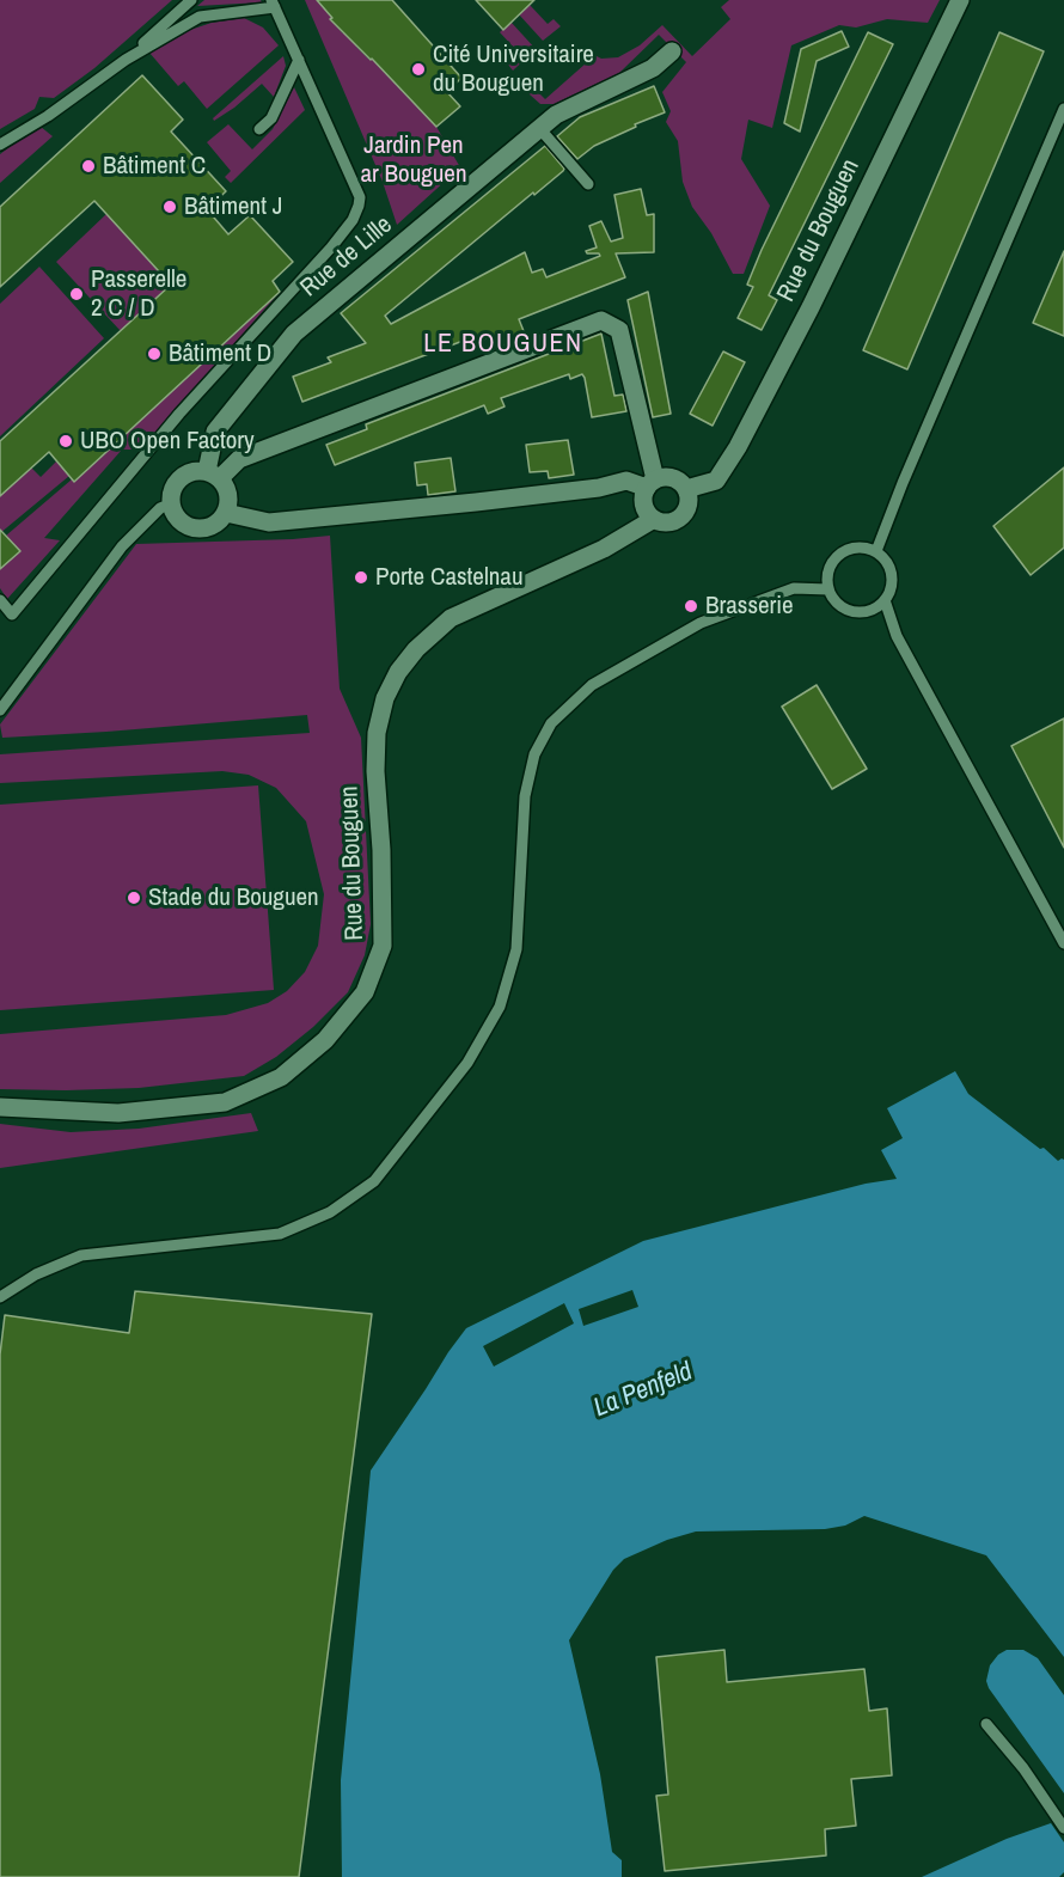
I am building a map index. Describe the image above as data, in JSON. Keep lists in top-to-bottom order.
{
  "streets": {
    "street": ["Rue du Bouguen", "Rue de Lille"]
  },
  "districts": ["LE BOUGUEN"],
  "water": ["La Penfeld"],
  "parks": ["Jardin Pen ar Bouguen"],
  "places": [
    "Cité Universitaire du Bouguen",
    "Bâtiment C",
    "Bâtiment J",
    "Passerelle 2 C / D",
    "Bâtiment D",
    "UBO Open Factory",
    "Porte Castelnau",
    "Brasserie",
    "Stade du Bouguen"
  ]
}
